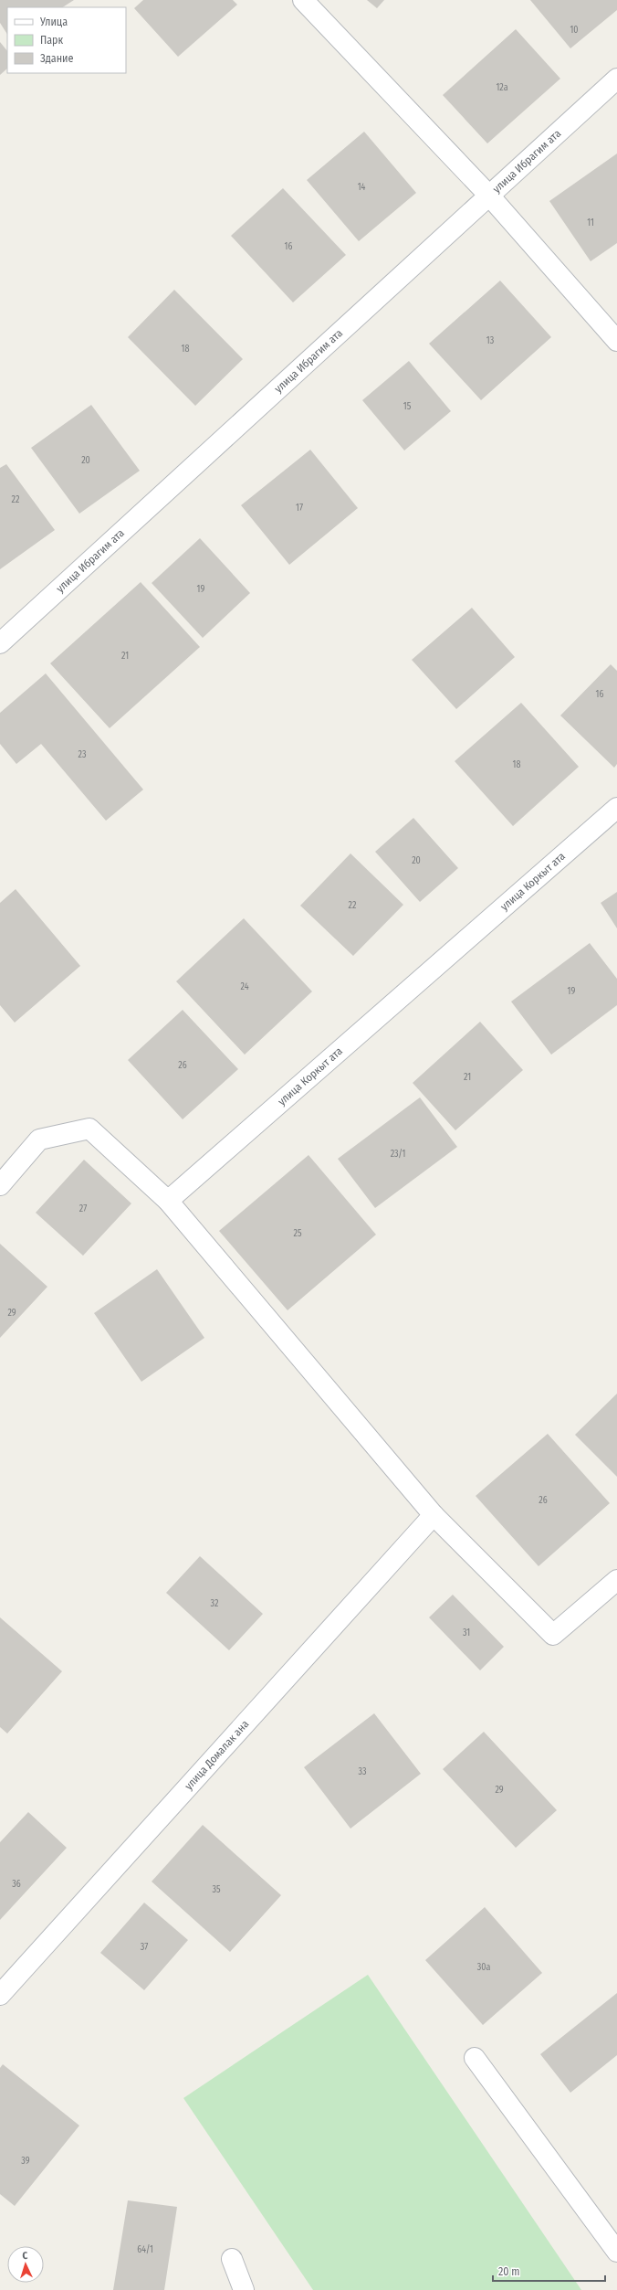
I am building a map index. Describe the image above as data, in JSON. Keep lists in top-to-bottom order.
{
  "streets": {
    "street": ["улица Ибрагим ата", "улица Коркыт ата", "улица Домалак ана"]
  },
  "house_numbers": [
    "10",
    "12а",
    "14",
    "11",
    "16",
    "13",
    "18",
    "15",
    "20",
    "22",
    "17",
    "19",
    "21",
    "16",
    "23",
    "18",
    "20",
    "22",
    "24",
    "19",
    "26",
    "21",
    "23/1",
    "27",
    "25",
    "29",
    "26",
    "32",
    "31",
    "33",
    "29",
    "36",
    "35",
    "37",
    "30а",
    "39",
    "64/1"
  ],
  "legend": ["Улица", "Парк", "Здание"],
  "scale_bar": "20 m",
  "north": "top"
}
